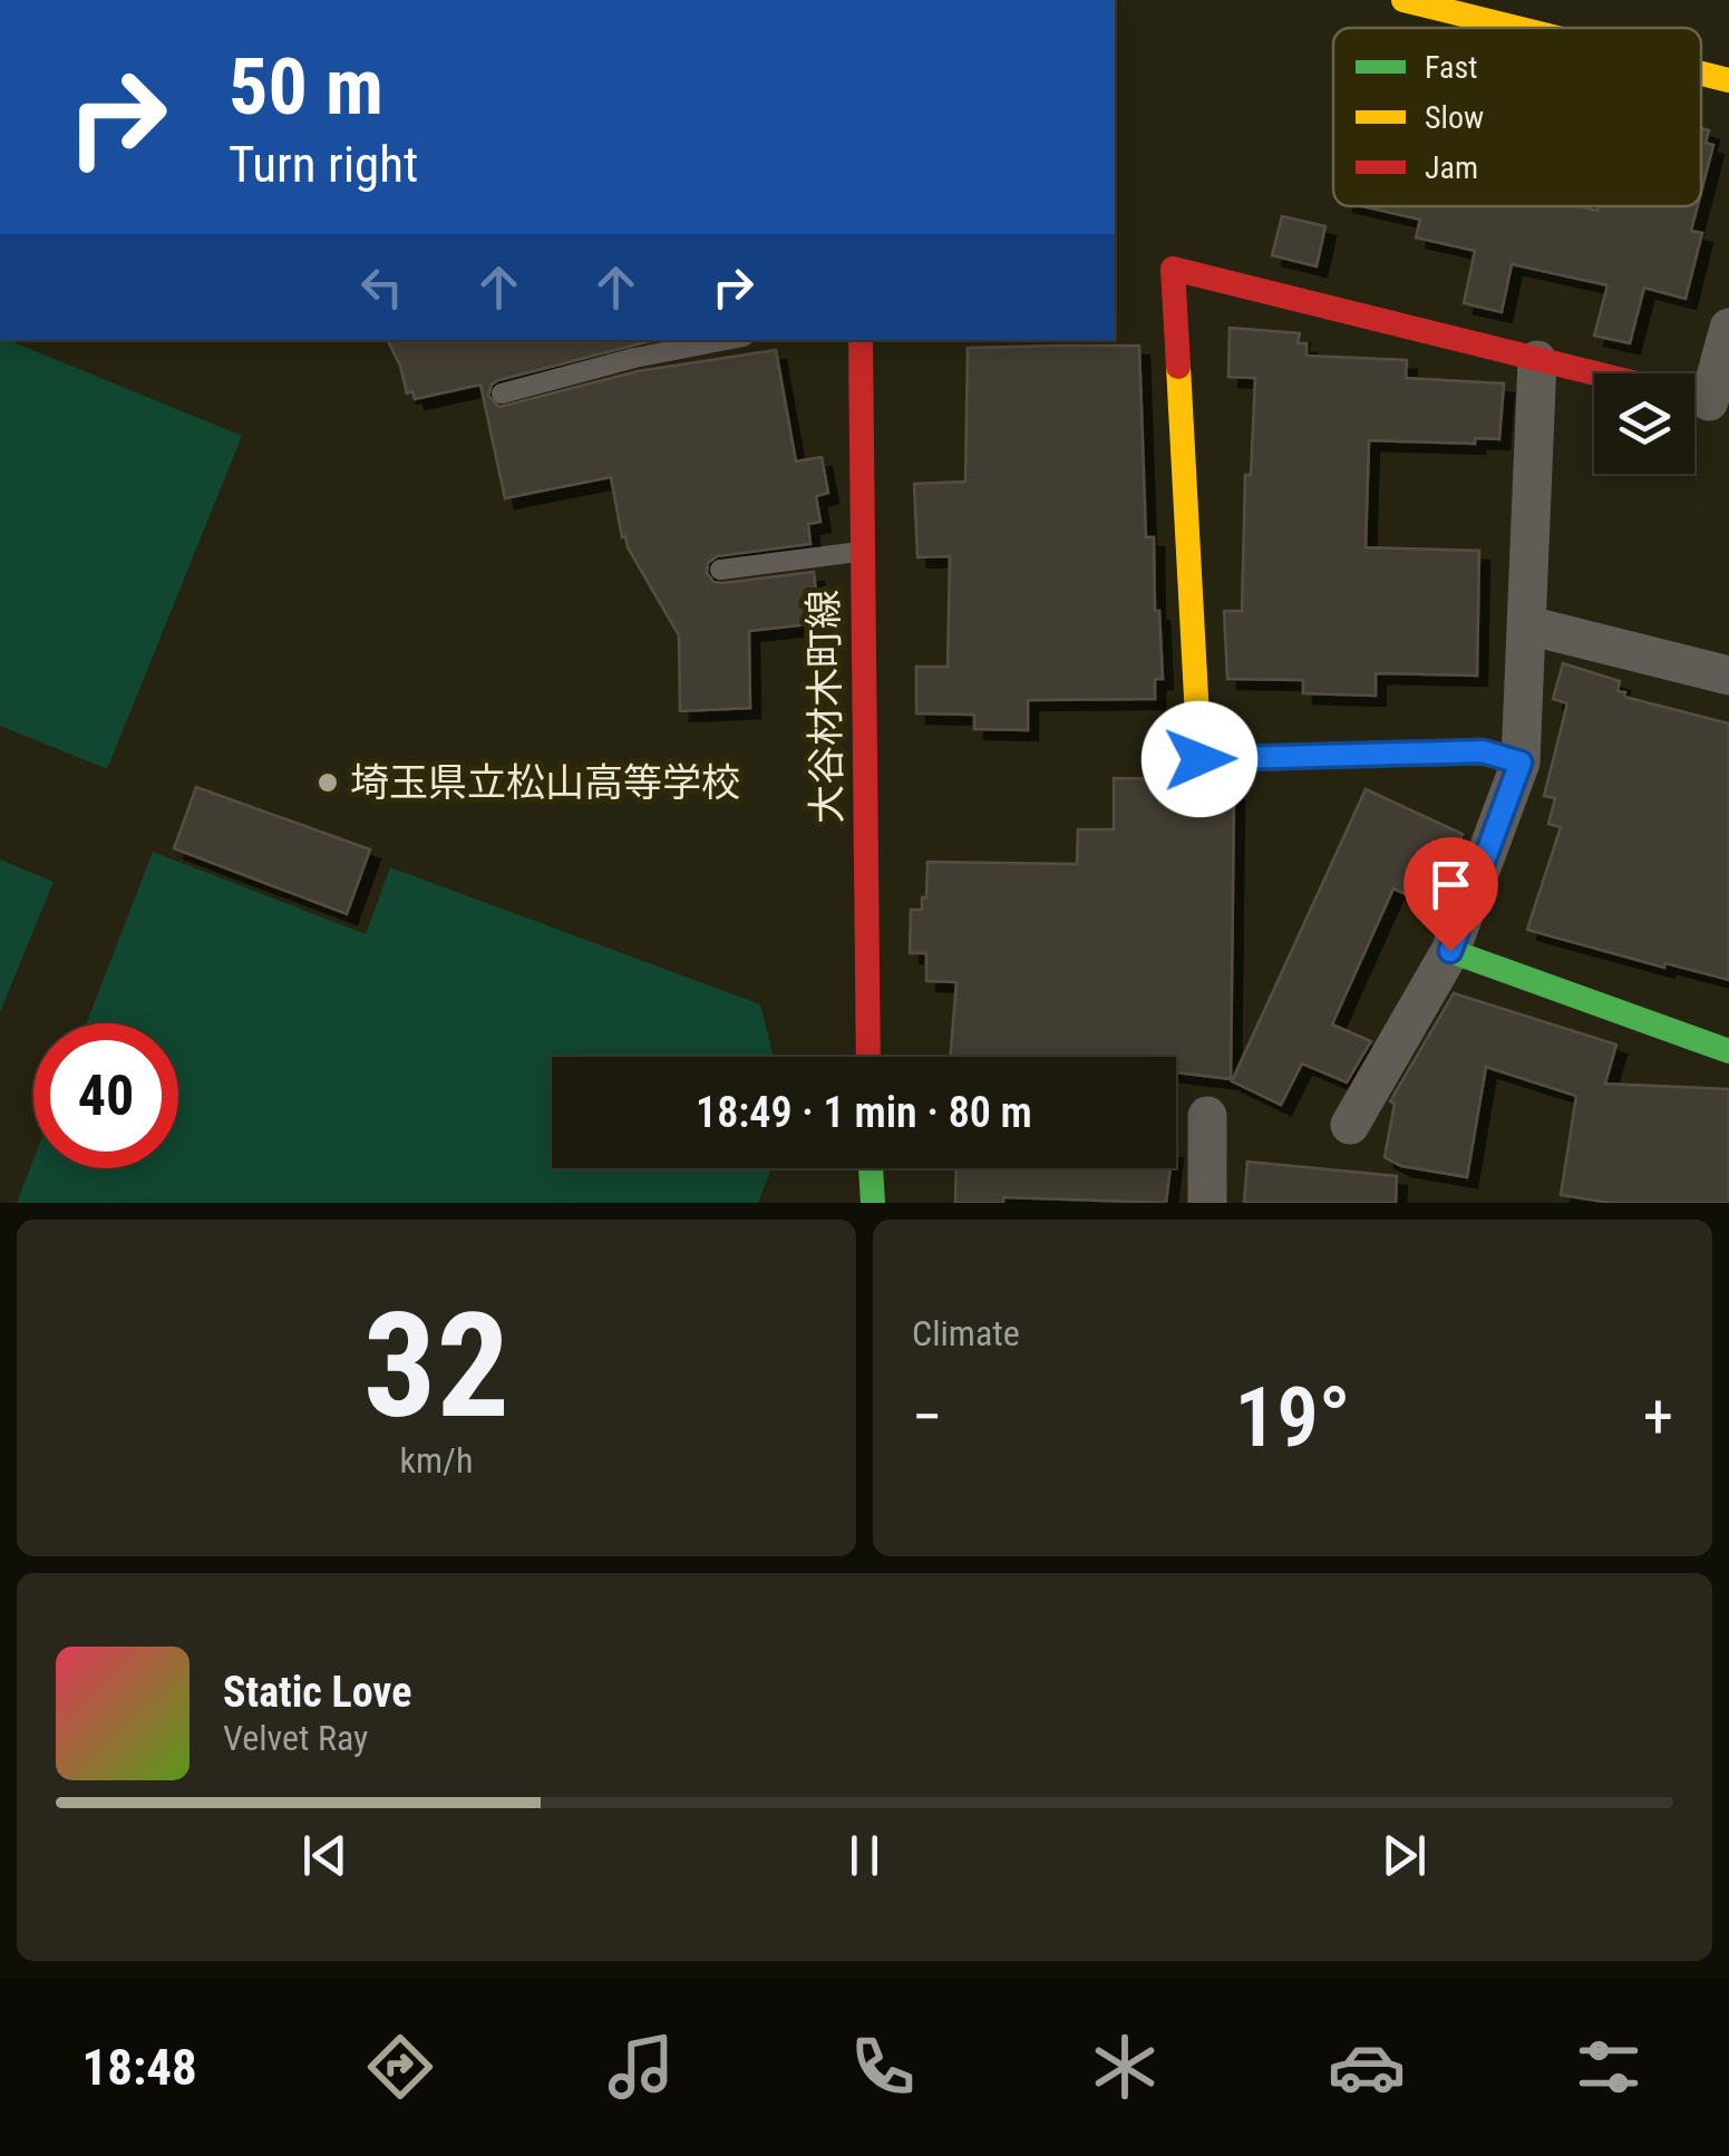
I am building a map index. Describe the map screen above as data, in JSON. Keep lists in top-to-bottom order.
{
  "streets": {
    "street": ["大谷材木町線"]
  },
  "places": ["埼玉県立松山高等学校"],
  "legend": ["Fast", "Slow", "Jam"],
  "page": {
    "turn": ["50 m", "Turn right"],
    "limit": "40",
    "trip": "18:49 · 1 min · 80 m",
    "tile": [
      ["32", "km/h"],
      "Climate"
    ],
    "heat": ["−", "19°", "+"],
    "song": ["Static Love", "Velvet Ray"],
    "tabs": "18:48"
  }
}
